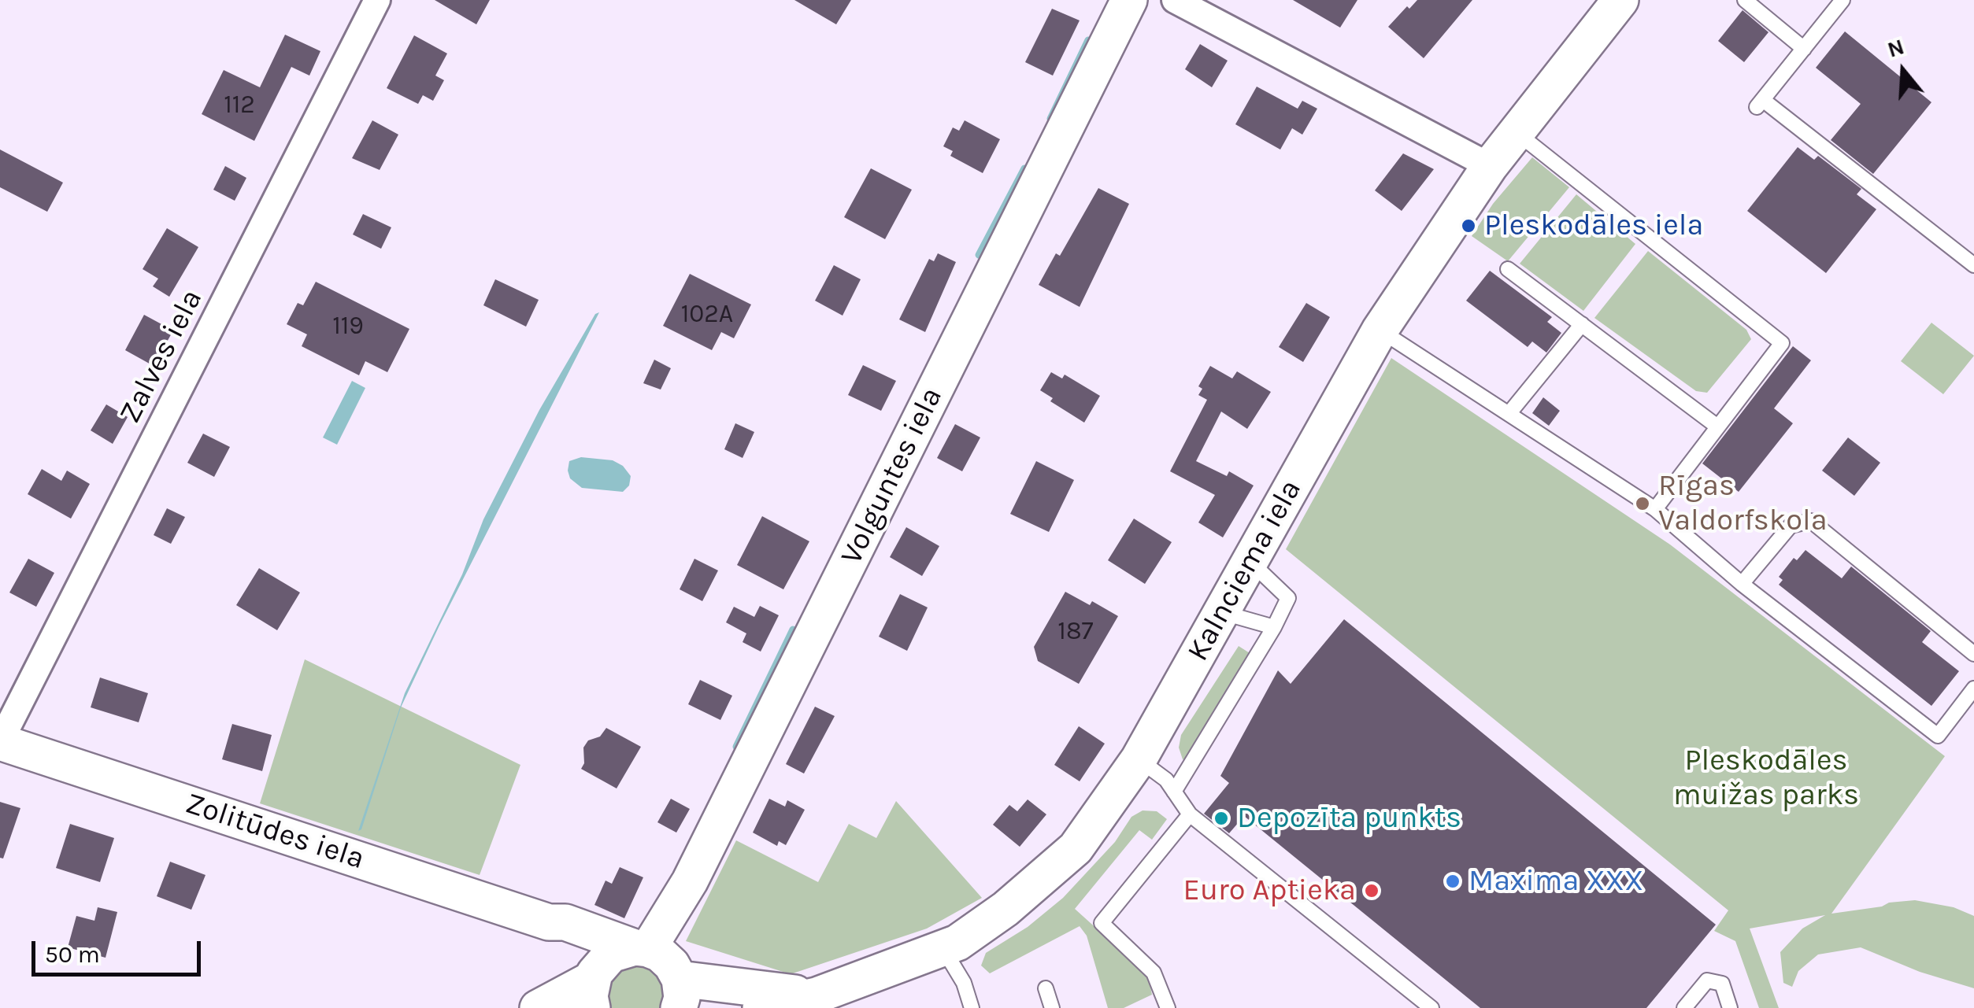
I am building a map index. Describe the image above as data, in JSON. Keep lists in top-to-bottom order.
{
  "streets": {
    "street": [
      "Zalves iela",
      "Volguntes iela",
      "Kalnciema iela",
      "Zolitūdes iela"
    ]
  },
  "crossings": [
    ["Zalves iela", "Zolitūdes iela"],
    ["Volguntes iela", "Zolitūdes iela"]
  ],
  "parks": ["Pleskodāles muižas parks"],
  "places": [
    "Pleskodāles iela",
    "Rīgas Valdorfskola",
    "Depozīta punkts",
    "Maxima XXX",
    "Euro Aptieka"
  ],
  "house_numbers": [
    "112",
    "102A",
    "119",
    "187"
  ],
  "scale_bar": "50 m",
  "north": "top"
}
